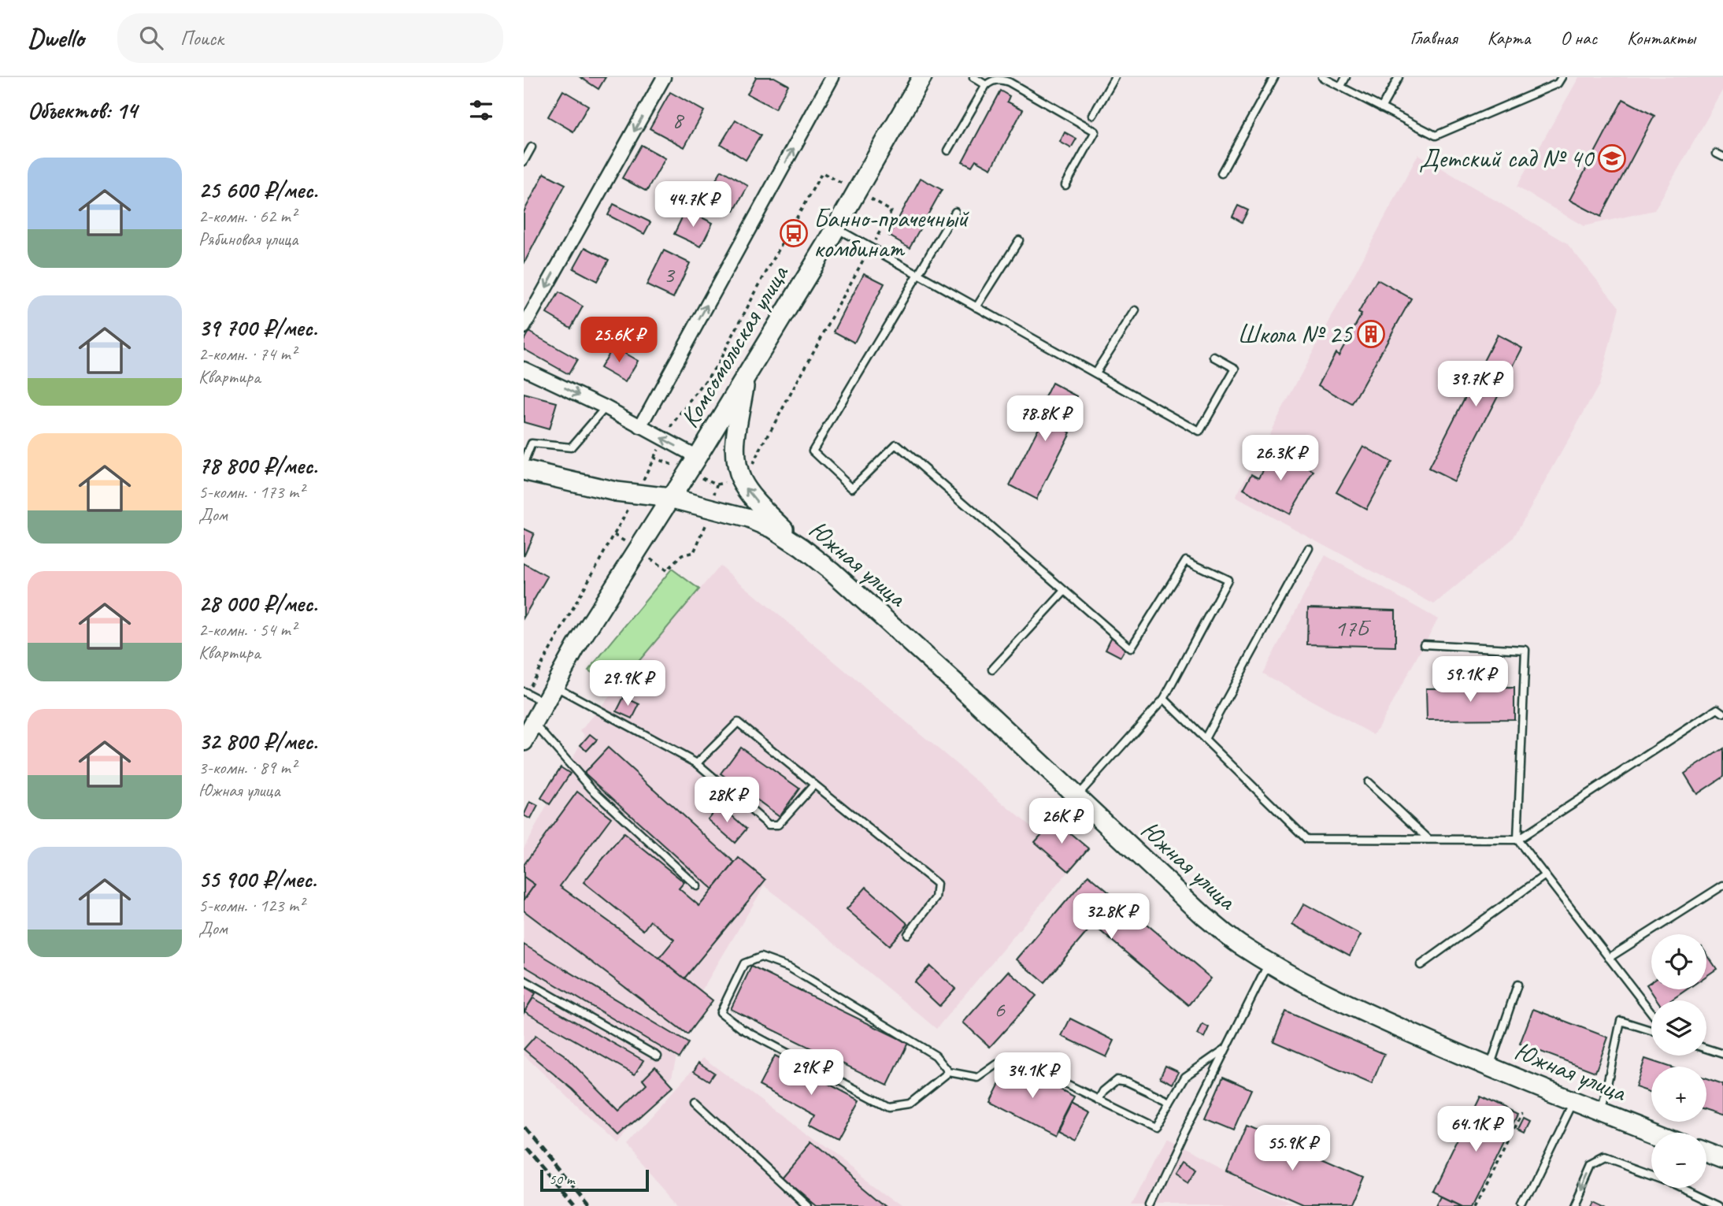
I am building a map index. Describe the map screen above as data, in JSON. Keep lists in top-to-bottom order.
{
  "streets": {
    "main road": ["Комсомольская улица", "Южная улица"]
  },
  "crossings": [
    ["Комсомольская улица", "Южная улица"]
  ],
  "places": {
    "school or university": ["Детский сад № 40"],
    "bus stop": ["Банно-прачечный комбинат"],
    "building": ["Школа № 25"]
  },
  "house_numbers": [
    "8",
    "3",
    "17Б",
    "6"
  ],
  "scale_bar": "50 m",
  "page": {
    "header": "Dwello",
    "search": "Поиск",
    "nav": [
      "Главная",
      "Карта",
      "О нас",
      "Контакты"
    ],
    "heading": "Объектов: 14",
    "list": [
      {
        "name": "25 600 ₽/мес.",
        "note": "2-комн. · 62 m² · Рябиновая улица"
      },
      {
        "name": "39 700 ₽/мес.",
        "note": "2-комн. · 74 m² · Квартира"
      },
      {
        "name": "78 800 ₽/мес.",
        "note": "5-комн. · 173 m² · Дом"
      },
      {
        "name": "28 000 ₽/мес.",
        "note": "2-комн. · 54 m² · Квартира"
      },
      {
        "name": "32 800 ₽/мес.",
        "note": "3-комн. · 89 m² · Южная улица"
      },
      {
        "name": "55 900 ₽/мес.",
        "note": "5-комн. · 123 m² · Дом"
      }
    ],
    "price": [
      "44.7K ₽",
      "25.6K ₽",
      "39.7K ₽",
      "78.8K ₽",
      "26.3K ₽",
      "59.1K ₽",
      "29.9K ₽",
      "28K ₽",
      "26K ₽",
      "32.8K ₽",
      "29K ₽",
      "34.1K ₽",
      "64.1K ₽",
      "55.9K ₽"
    ],
    "map_buttons": ["+", "−"],
    "scale": "50 m"
  }
}
